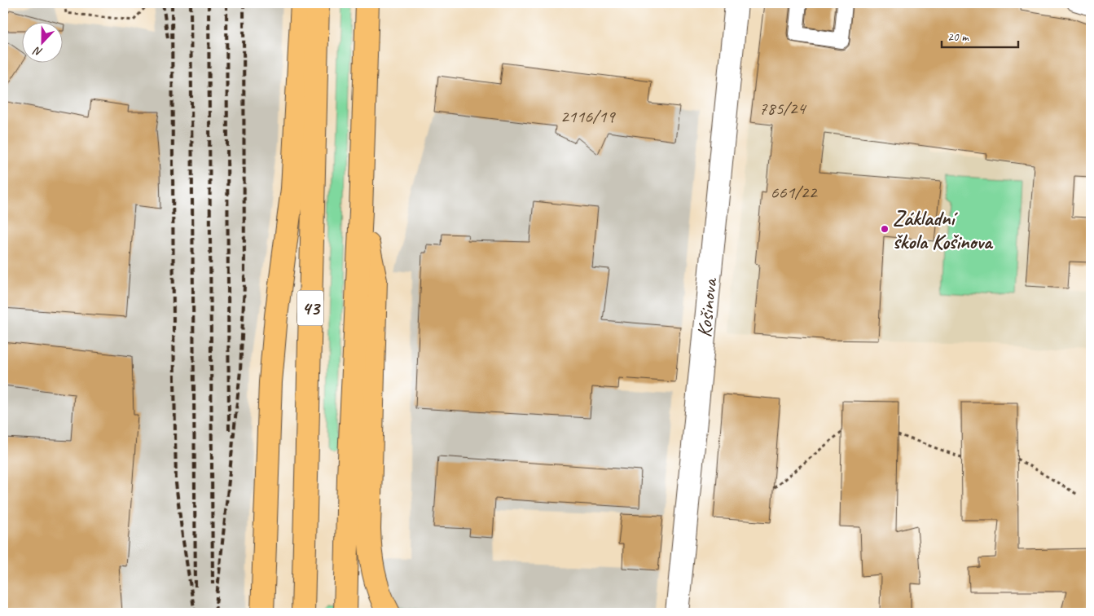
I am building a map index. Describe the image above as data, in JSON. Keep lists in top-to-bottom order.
{
  "streets": {
    "highway": ["43"],
    "street": ["Košinova"]
  },
  "places": ["Základní škola Košinova"],
  "house_numbers": ["785/24", "2116/19", "661/22"],
  "scale_bar": "20 m",
  "north": "bottom"
}
